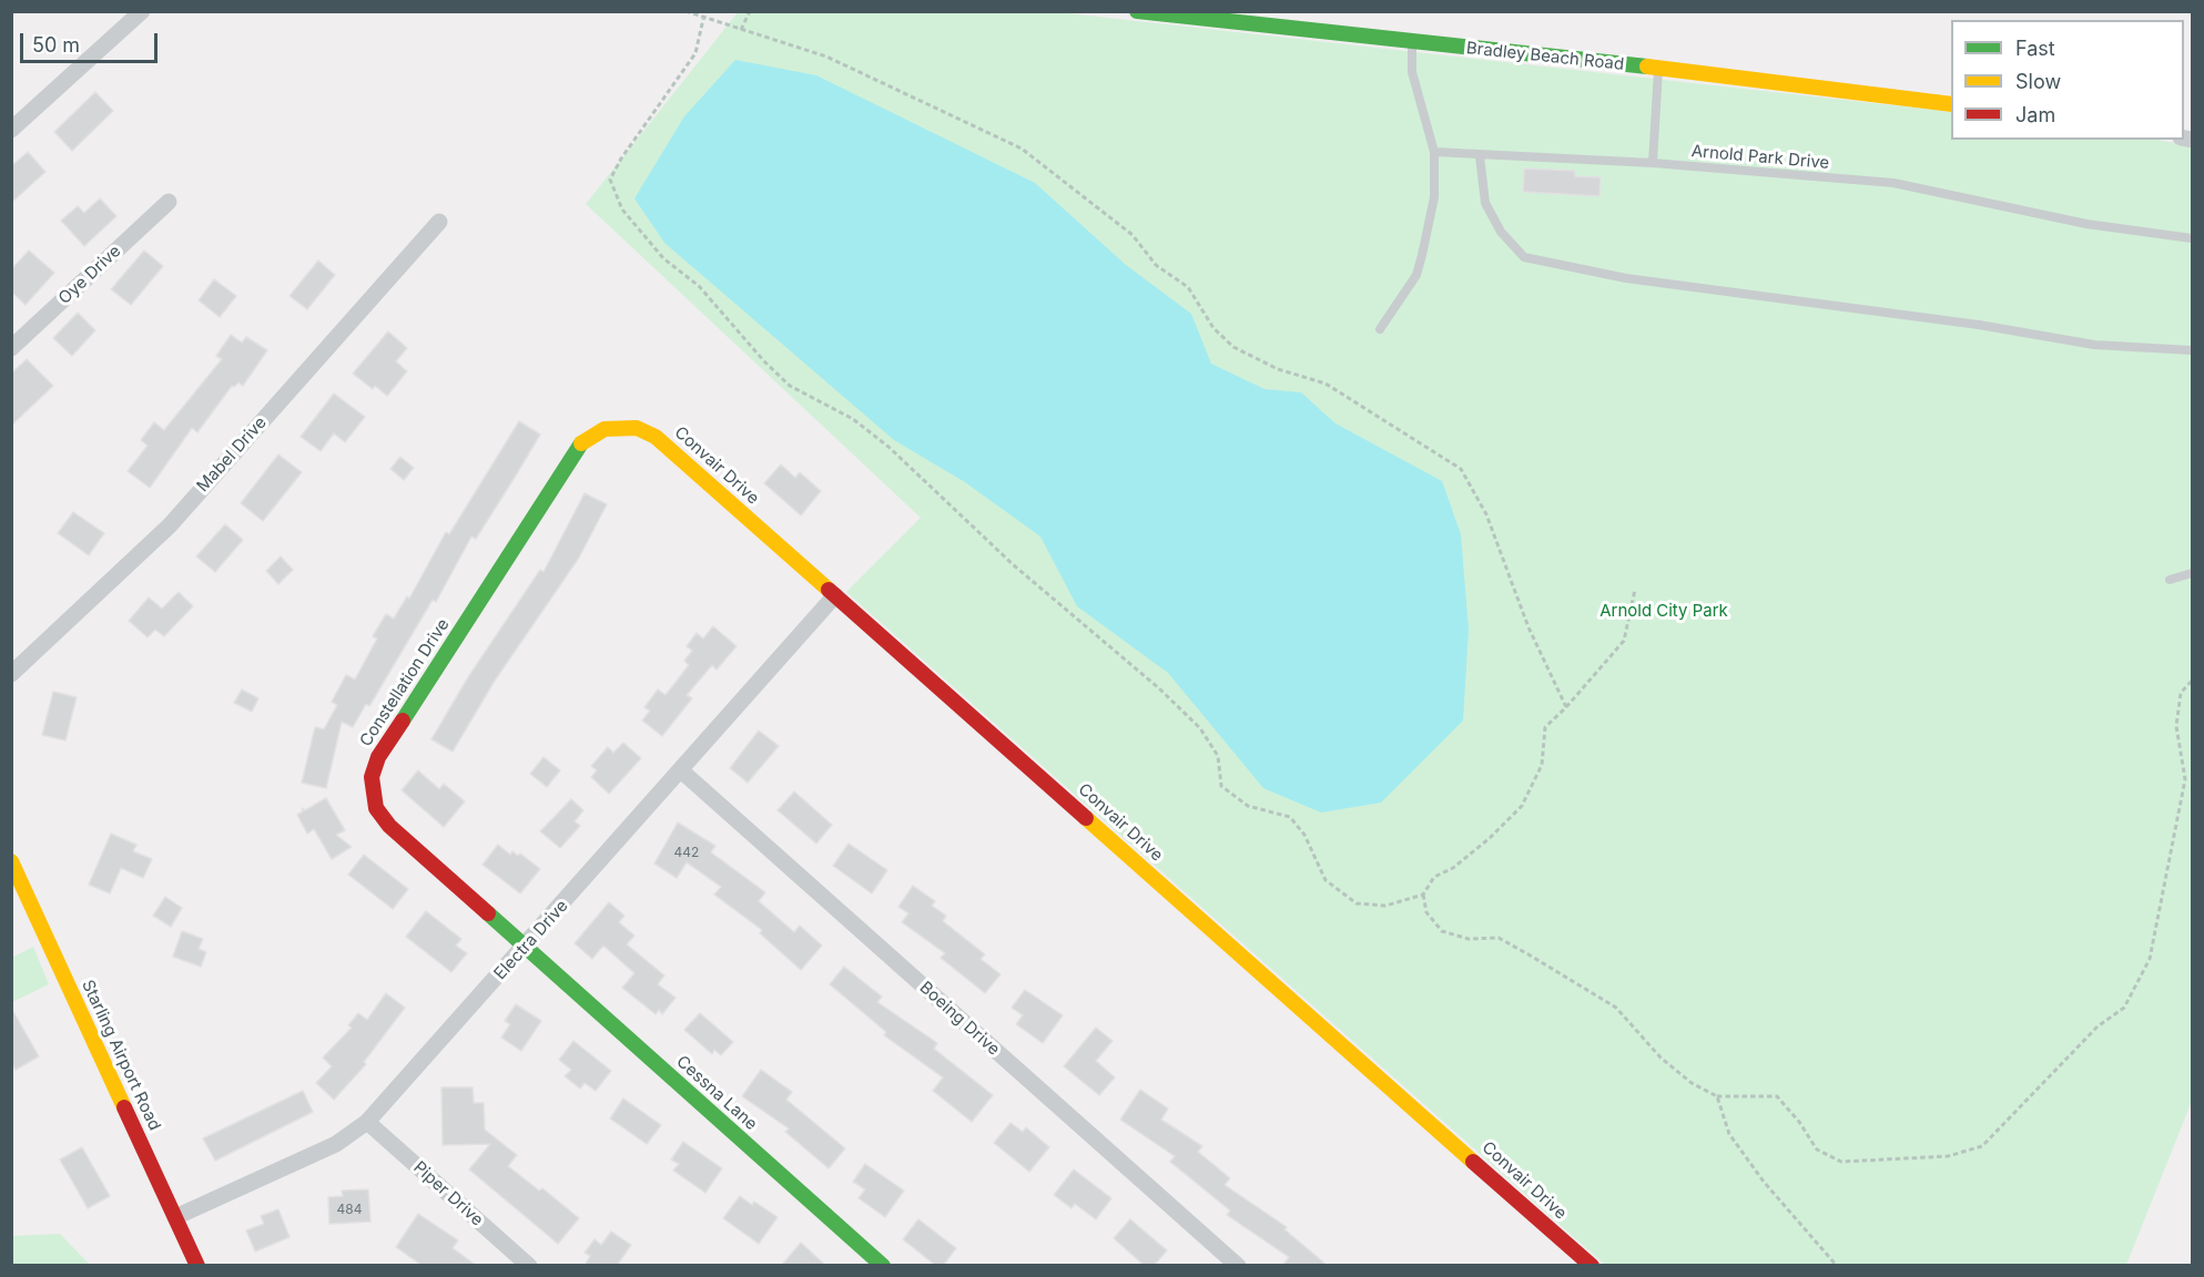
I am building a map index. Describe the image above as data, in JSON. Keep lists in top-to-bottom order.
{
  "streets": {
    "street": [
      "Bradley Beach Road",
      "Oye Drive",
      "Mabel Drive",
      "Convair Drive",
      "Constellation Drive",
      "Electra Drive",
      "Boeing Drive",
      "Starling Airport Road",
      "Cessna Lane",
      "Piper Drive"
    ],
    "lane": ["Arnold Park Drive"]
  },
  "crossings": [
    ["Convair Drive", "Constellation Drive"],
    ["Convair Drive", "Electra Drive"],
    ["Constellation Drive", "Electra Drive"],
    ["Constellation Drive", "Cessna Lane"],
    ["Electra Drive", "Boeing Drive"],
    ["Electra Drive", "Starling Airport Road"],
    ["Electra Drive", "Cessna Lane"],
    ["Electra Drive", "Piper Drive"]
  ],
  "parks": ["Arnold City Park"],
  "house_numbers": ["442", "484"],
  "legend": ["Fast", "Slow", "Jam"],
  "scale_bar": "50 m"
}
